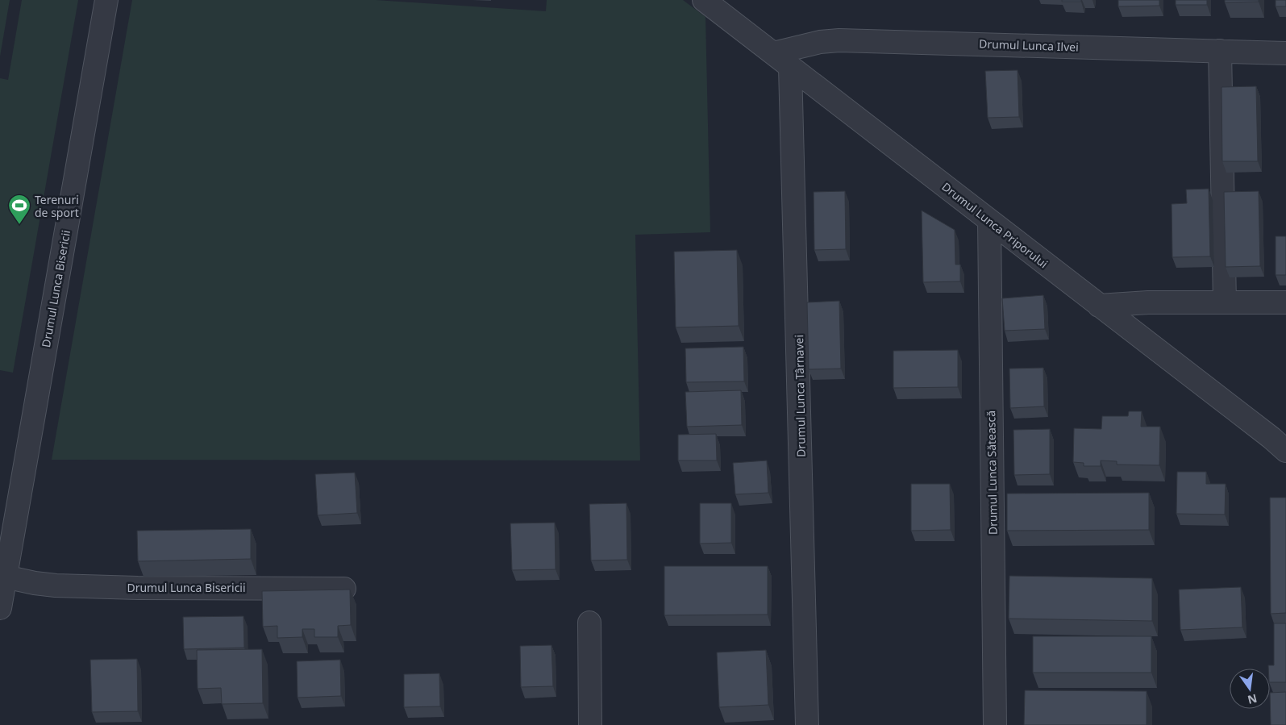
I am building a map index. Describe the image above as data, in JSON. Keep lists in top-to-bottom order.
{
  "streets": {
    "street": [
      "Drumul Lunca Ilvei",
      "Drumul Lunca Priporului",
      "Drumul Lunca Bisericii",
      "Drumul Lunca Târnavei",
      "Drumul Lunca Sătească"
    ]
  },
  "crossings": [
    ["Drumul Lunca Ilvei", "Drumul Lunca Priporului"],
    ["Drumul Lunca Priporului", "Drumul Lunca Târnavei"],
    ["Drumul Lunca Priporului", "Drumul Lunca Sătească"]
  ],
  "places": {
    "sports": ["Terenuri de sport"]
  },
  "north": "bottom"
}
